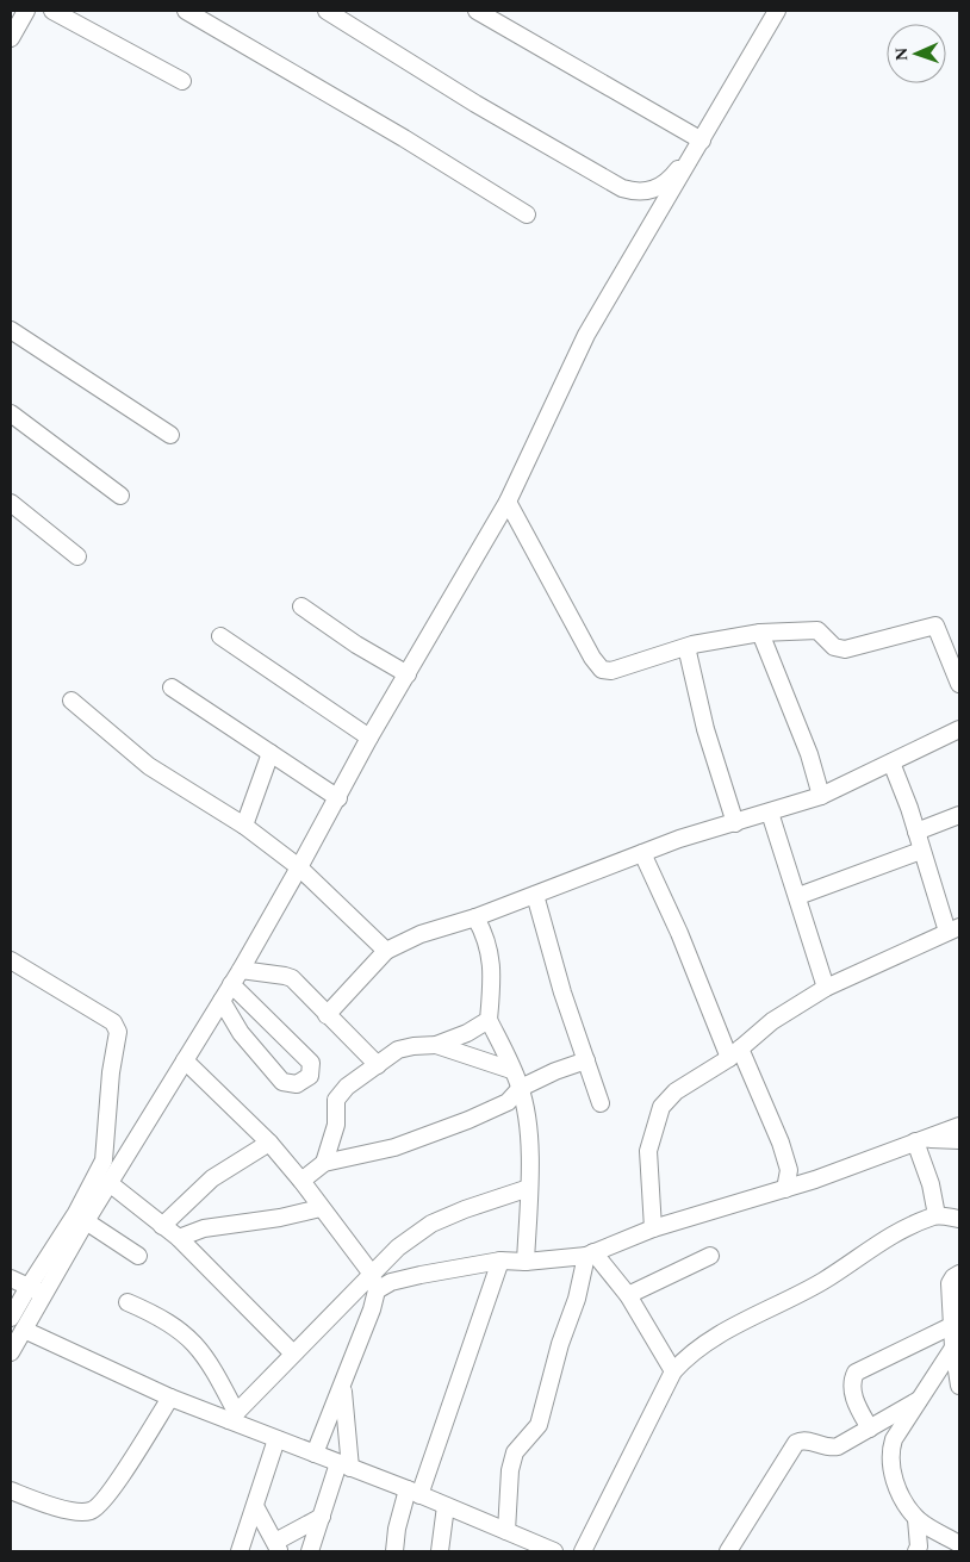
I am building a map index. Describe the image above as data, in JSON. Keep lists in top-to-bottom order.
{
  "north": "left"
}
